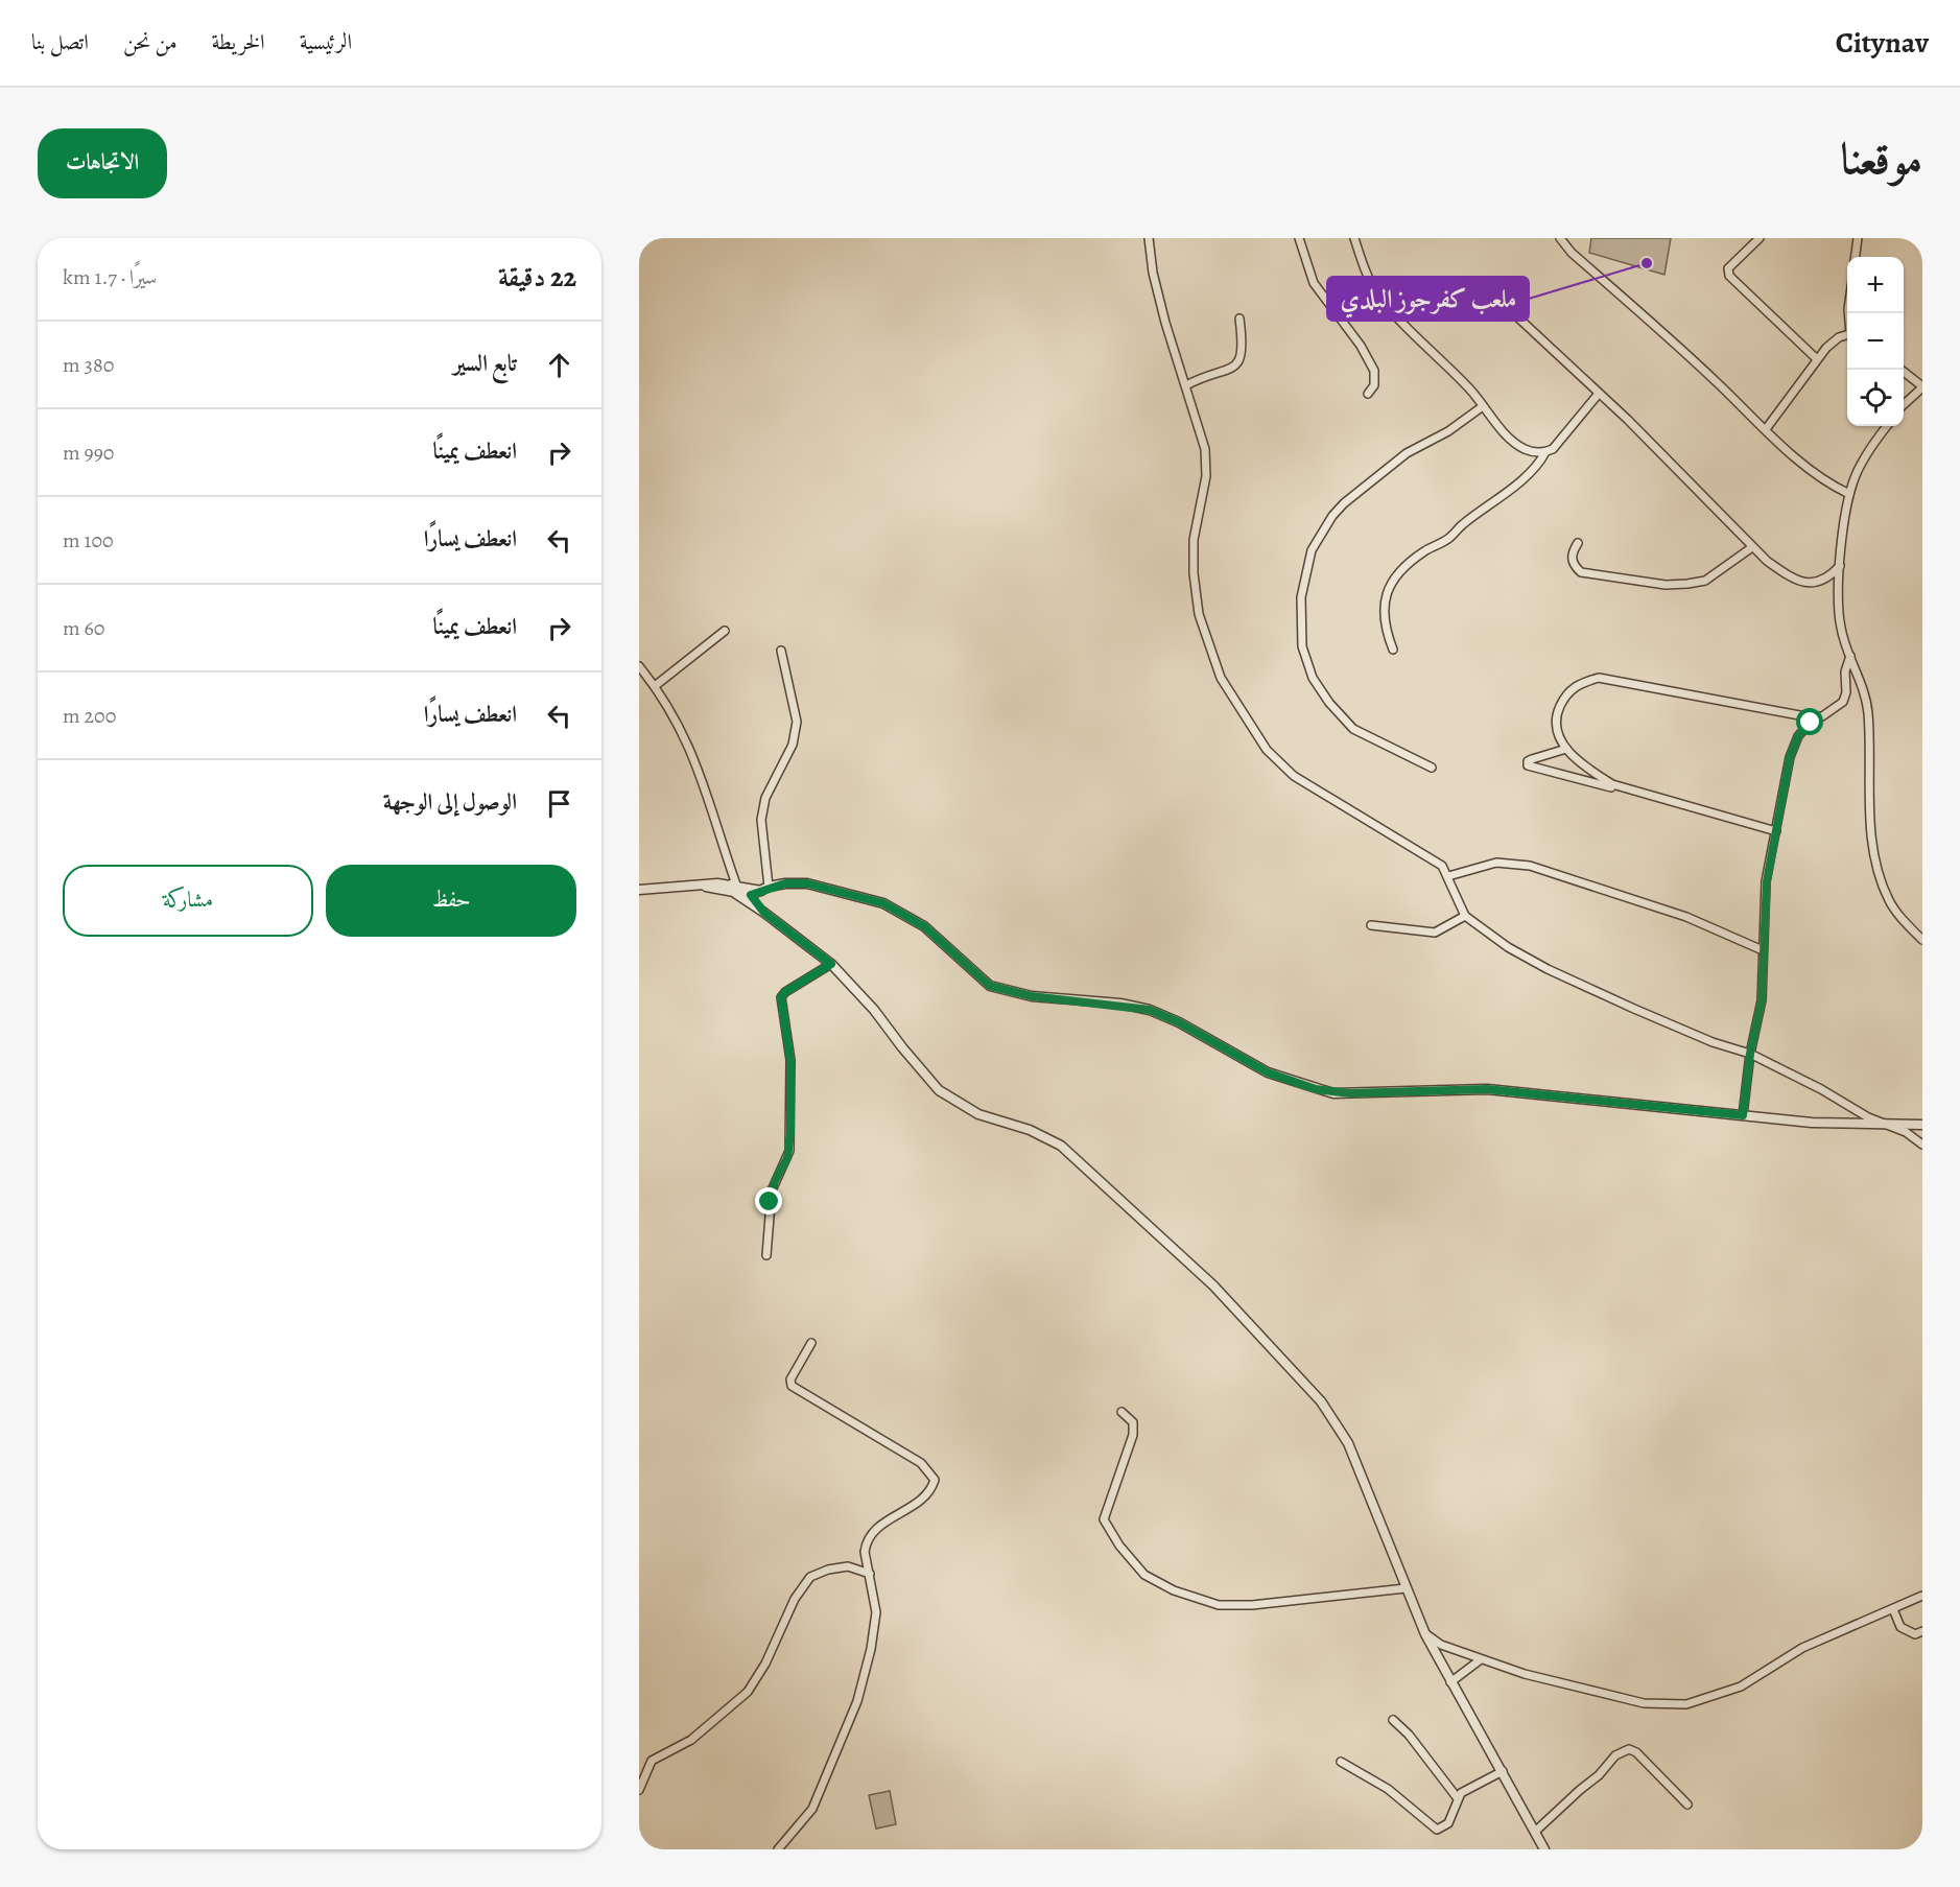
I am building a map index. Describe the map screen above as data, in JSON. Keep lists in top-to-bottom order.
{
  "places": ["ملعب كفرجوز البلدي"],
  "page": {
    "header": "Citynav",
    "nav": [
      "الرئيسية",
      "الخريطة",
      "من نحن",
      "اتصل بنا"
    ],
    "title": "موقعنا",
    "buttons": [
      "الاتجاهات",
      ["حفظ", "مشاركة"]
    ],
    "heading": ["22 دقيقة", "سيرًا · 1.7 km"],
    "map_buttons": ["+", "−"],
    "list": [
      ["تابع السير", "380 m"],
      ["انعطف يمينًا", "990 m"],
      ["انعطف يسارًا", "100 m"],
      ["انعطف يمينًا", "60 m"],
      ["انعطف يسارًا", "200 m"],
      "الوصول إلى الوجهة"
    ]
  }
}
